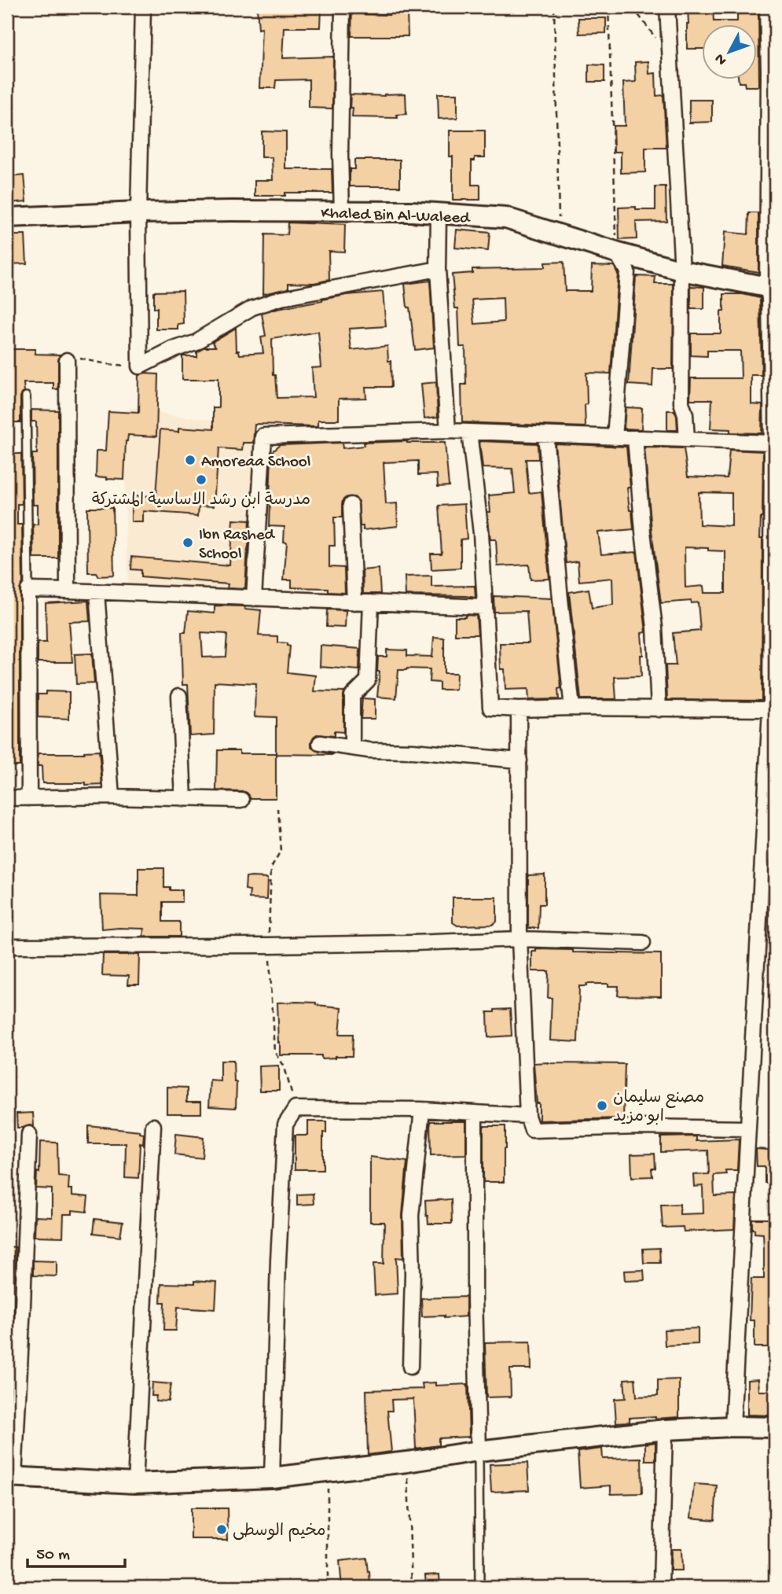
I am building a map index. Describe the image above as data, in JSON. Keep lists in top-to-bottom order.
{
  "streets": {
    "street": ["Khaled Bin Al-Waleed"]
  },
  "places": [
    "Amoreaa School",
    "مدرسة ابن رشد الاساسية المشتركة",
    "Ibn Rashed School",
    "مصنع سليمان ابو مزيد",
    "مخيم الوسطى"
  ],
  "scale_bar": "50 m",
  "north": "bottom left"
}
